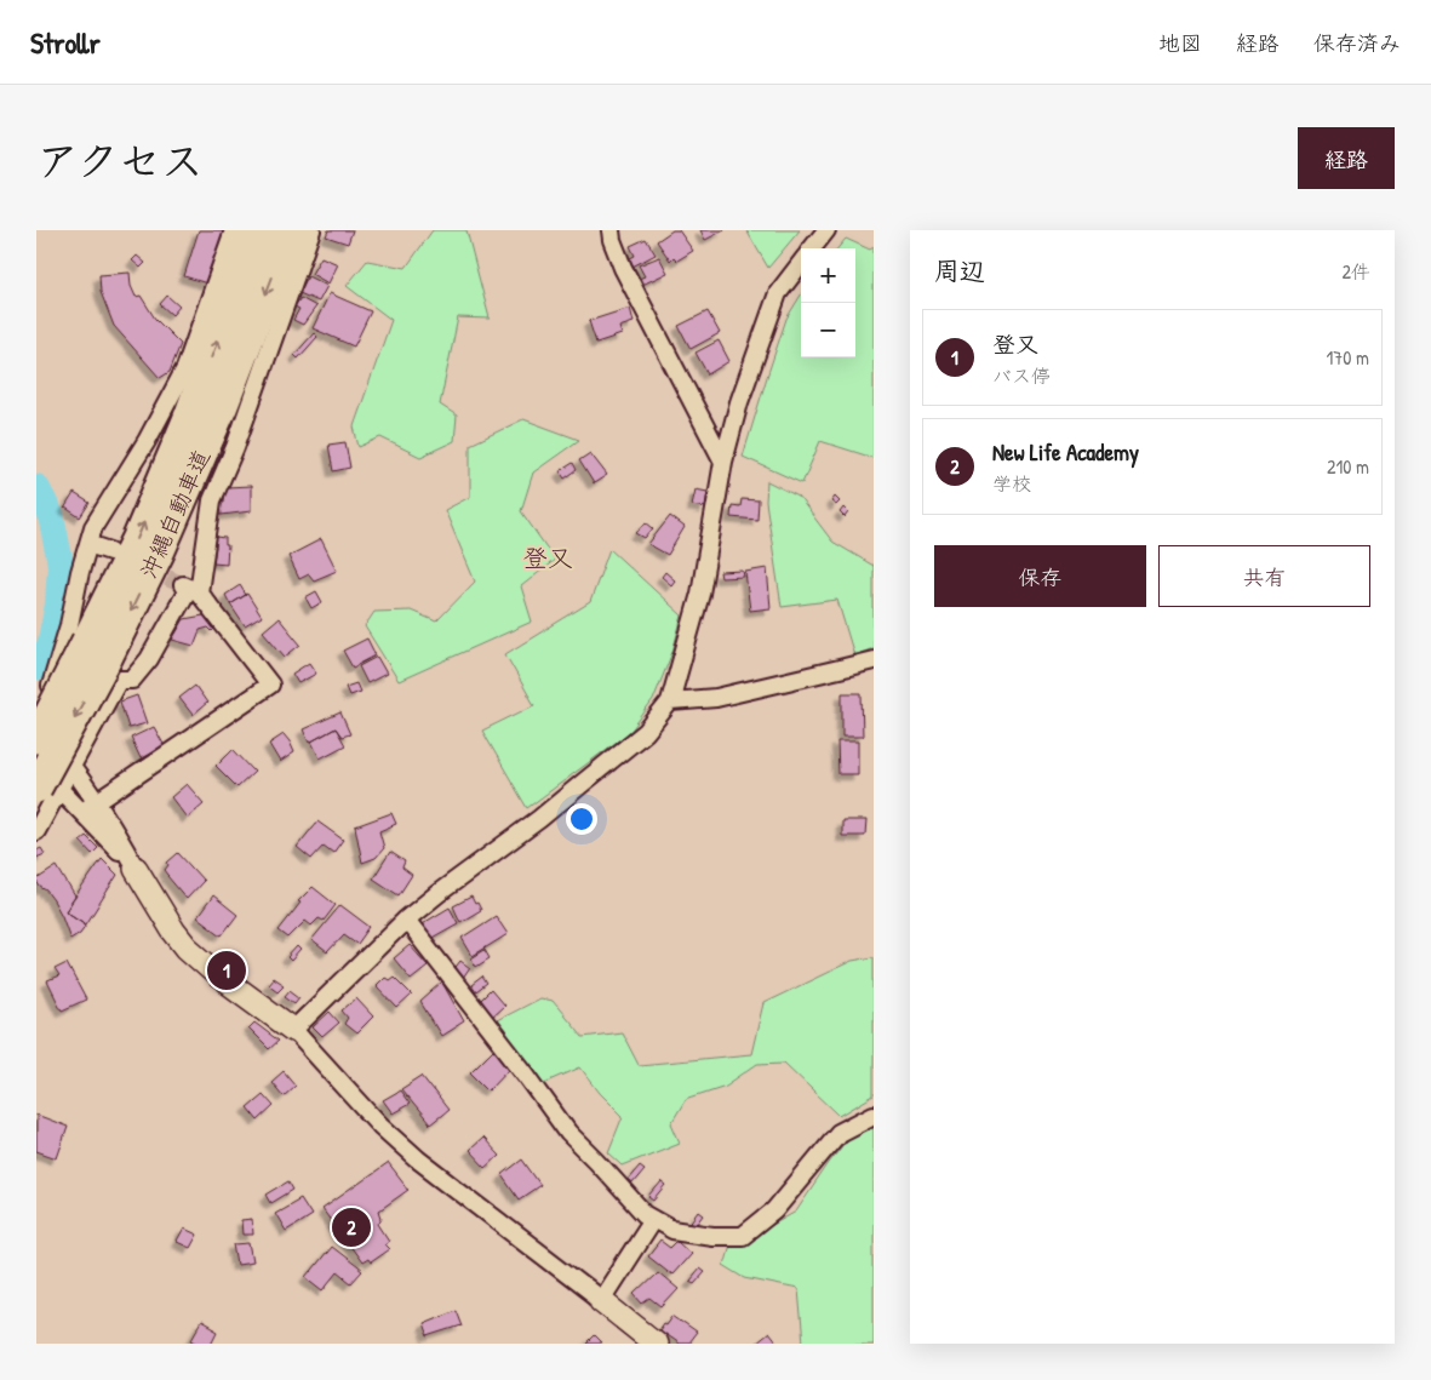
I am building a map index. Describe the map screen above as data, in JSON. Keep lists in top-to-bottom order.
{
  "streets": {
    "highway": ["沖縄自動車道"]
  },
  "districts": ["登又"],
  "page": {
    "header": "Strollr",
    "nav": ["地図", "経路", "保存済み"],
    "title": "アクセス",
    "buttons": [
      "経路",
      ["保存", "共有"]
    ],
    "heading": ["周辺", "2件"],
    "map_buttons": ["+", "−"],
    "list": [
      {
        "mark": "1",
        "name": "登又",
        "note": "バス停",
        "value": "170 m"
      },
      {
        "mark": "2",
        "name": "New Life Academy",
        "note": "学校",
        "value": "210 m"
      }
    ],
    "pins": ["1", "2"]
  }
}
